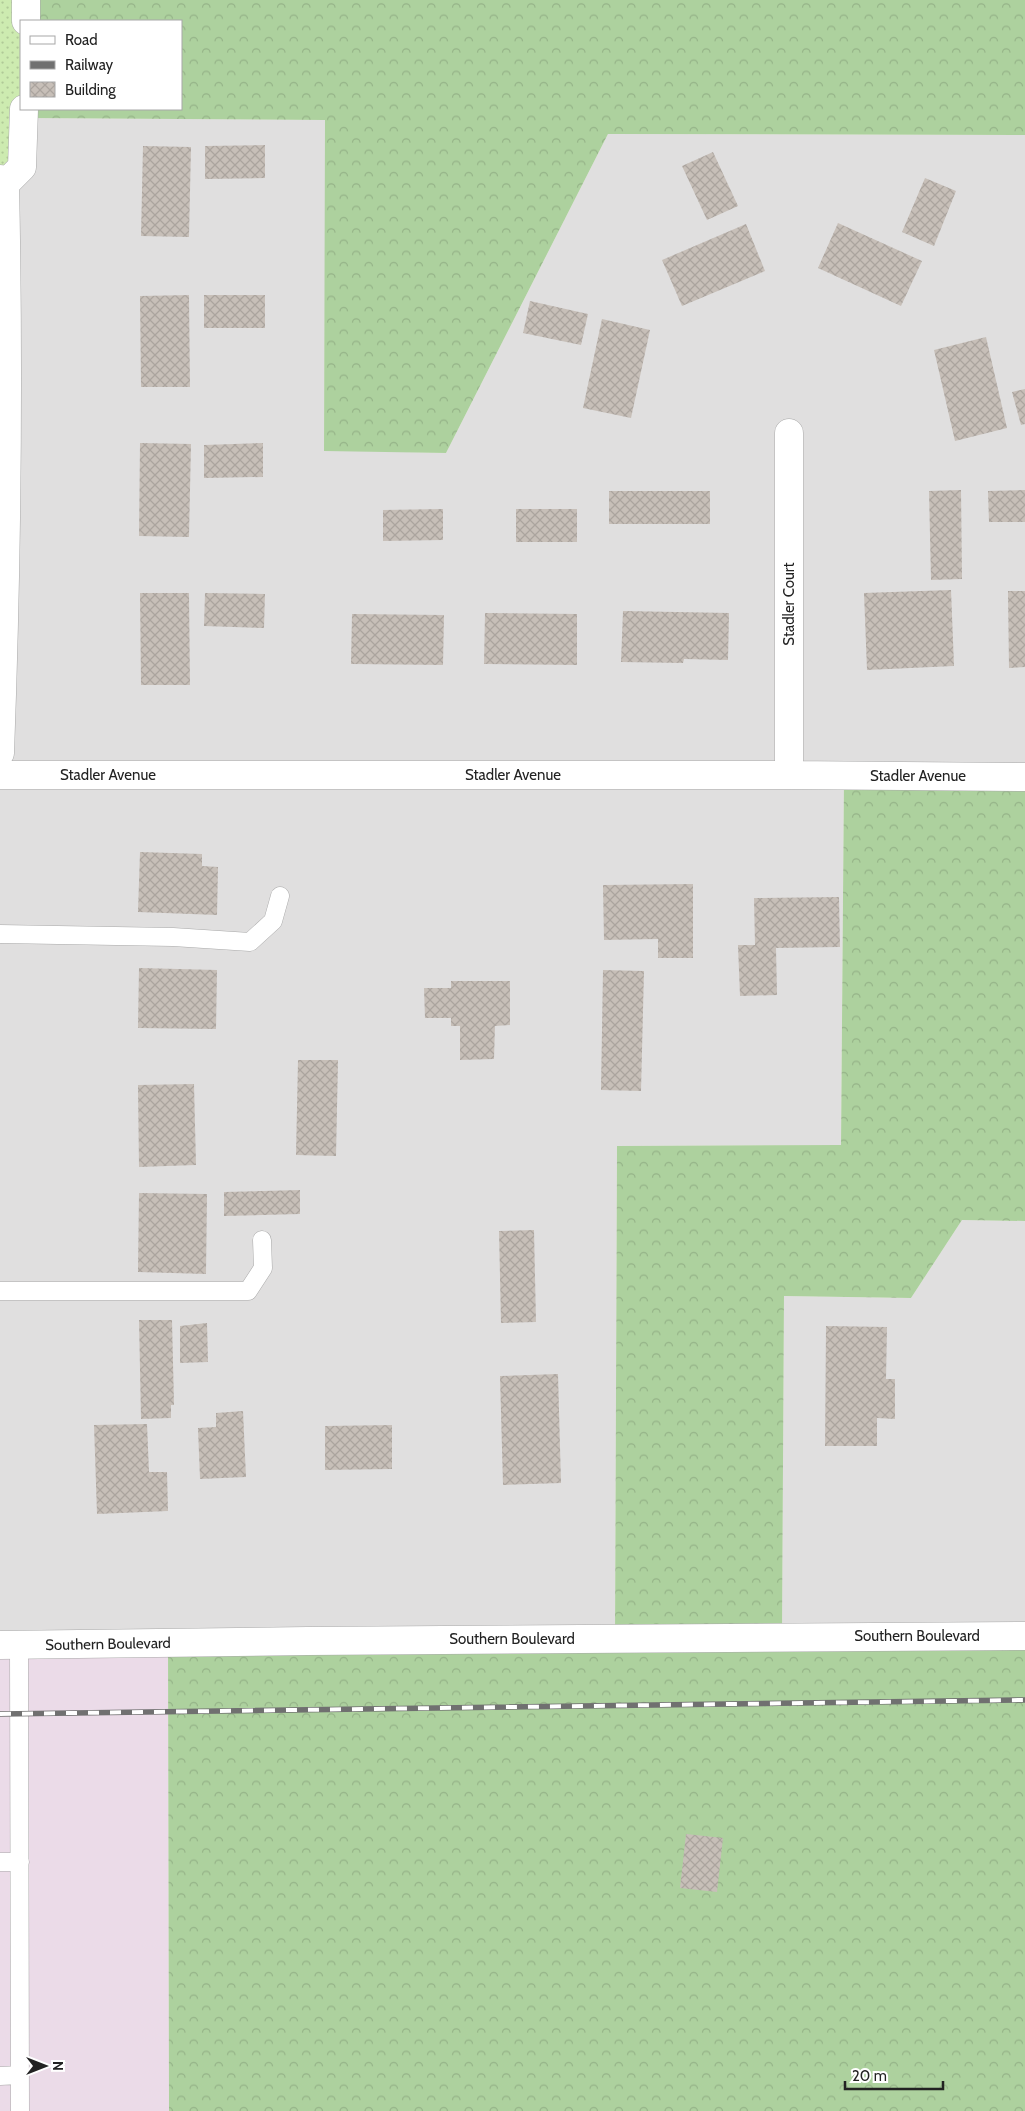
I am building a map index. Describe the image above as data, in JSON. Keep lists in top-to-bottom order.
{
  "streets": {
    "street": ["Stadler Court", "Stadler Avenue", "Southern Boulevard"]
  },
  "crossings": [
    ["Stadler Court", "Stadler Avenue"]
  ],
  "legend": ["Road", "Railway", "Building"],
  "scale_bar": "20 m",
  "north": "right"
}
